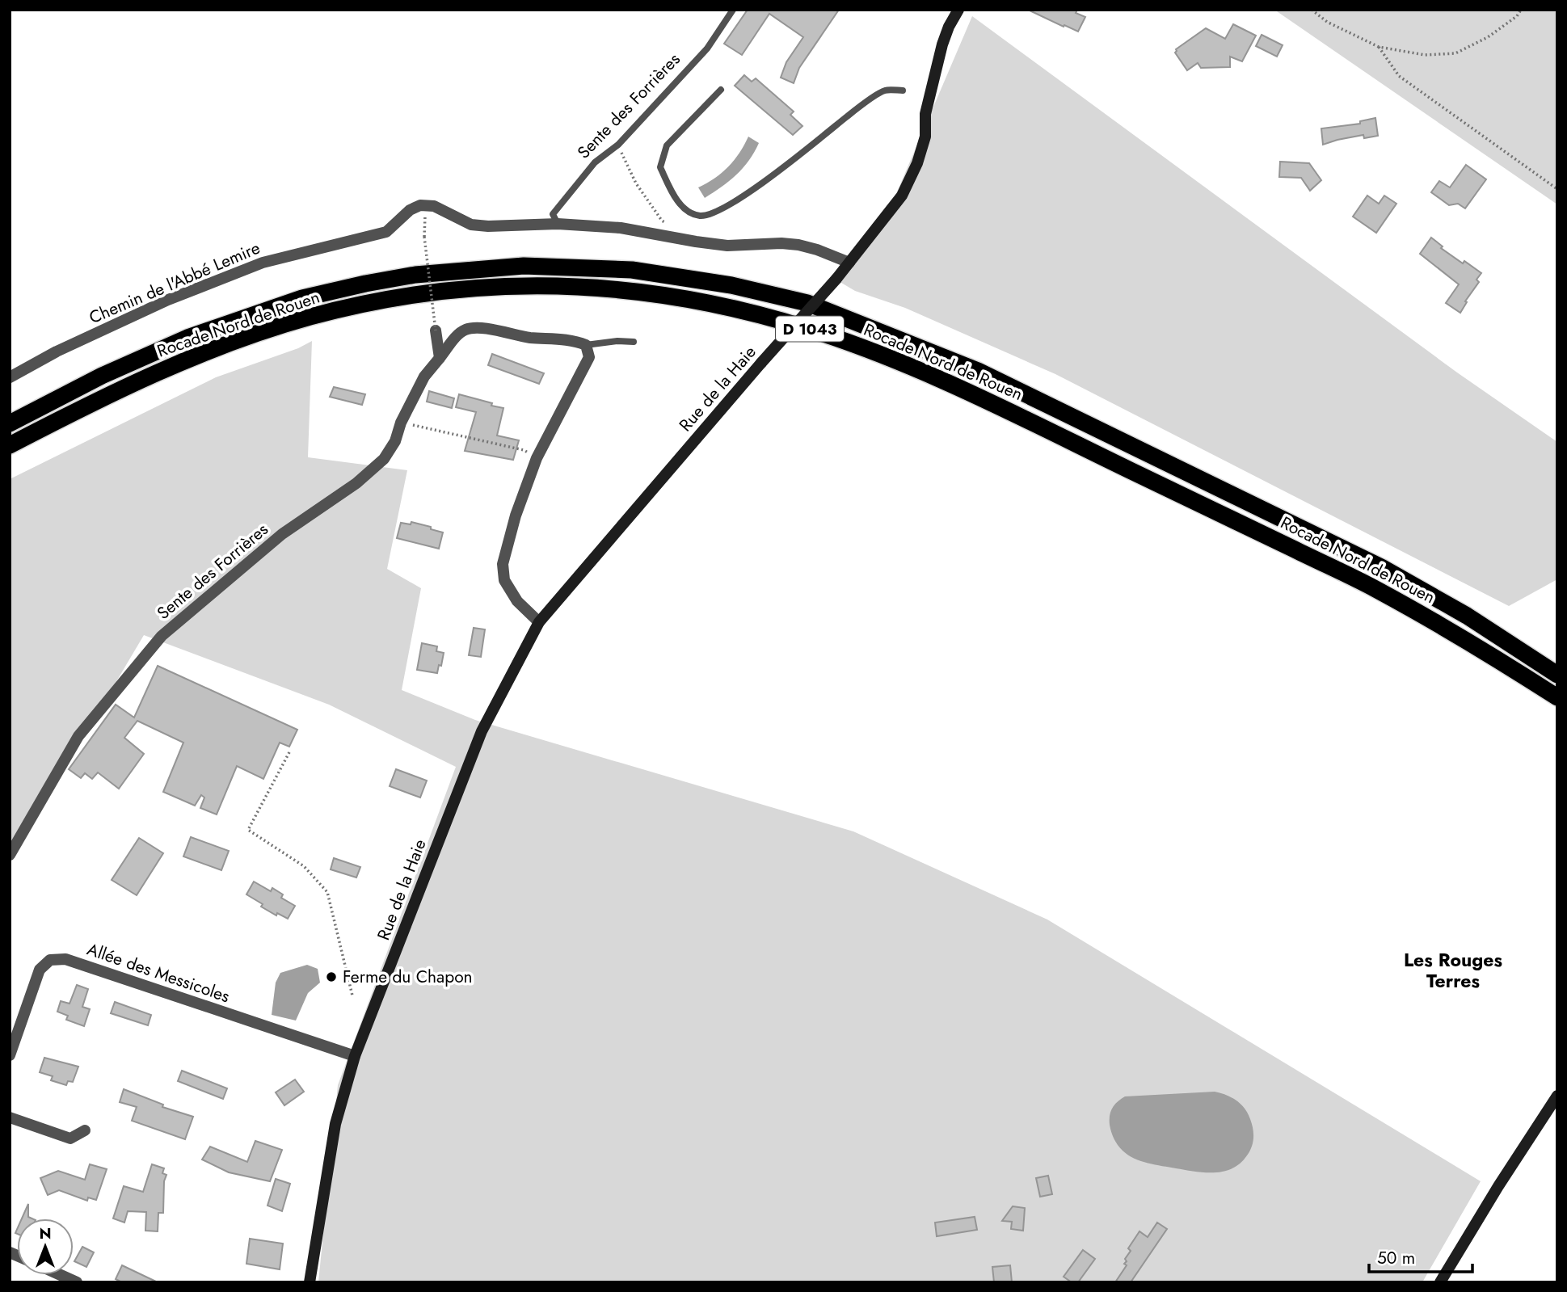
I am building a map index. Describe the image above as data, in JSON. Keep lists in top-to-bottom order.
{
  "streets": {
    "highway": ["Rocade Nord de Rouen", "D 1043"],
    "street": [
      "Sente des Forrières",
      "Chemin de l'Abbé Lemire",
      "Rue de la Haie",
      "Allée des Messicoles"
    ]
  },
  "crossings": [
    ["Sente des Forrières", "Chemin de l'Abbé Lemire"],
    ["Chemin de l'Abbé Lemire", "Rue de la Haie"],
    ["Rue de la Haie", "Allée des Messicoles"]
  ],
  "districts": ["Les Rouges Terres"],
  "places": ["Ferme du Chapon"],
  "scale_bar": "50 m",
  "north": "top"
}
